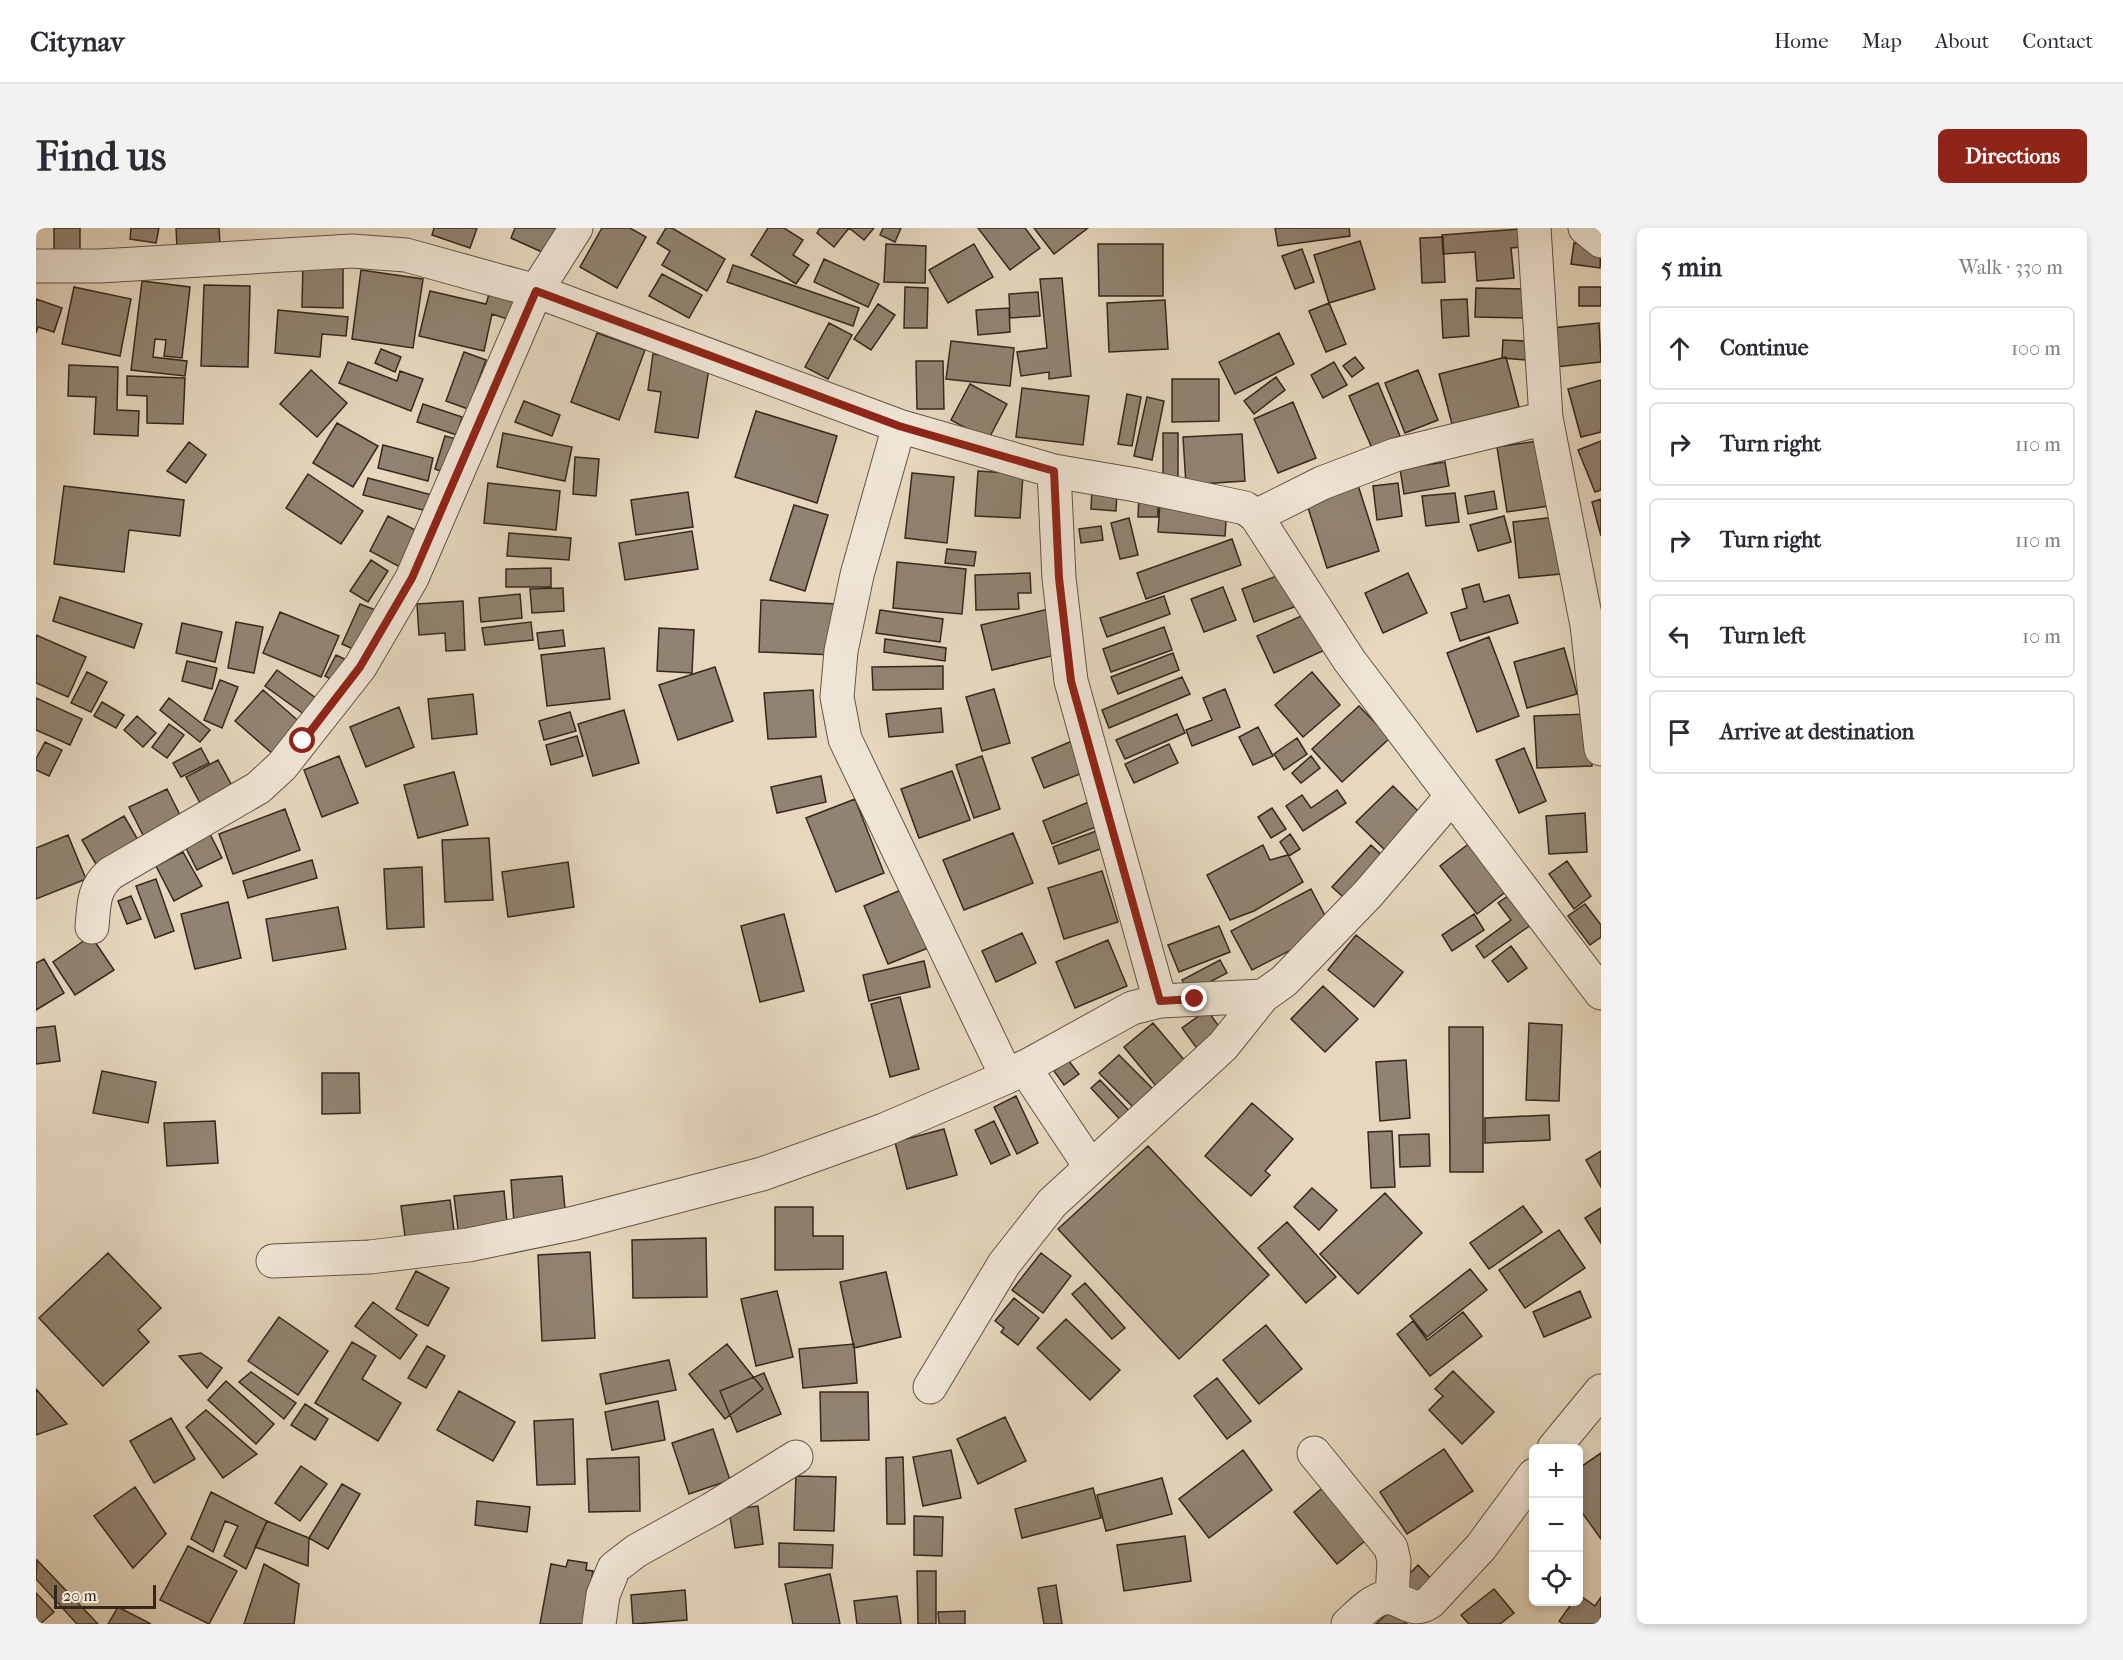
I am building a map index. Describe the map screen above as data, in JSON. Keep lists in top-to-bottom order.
{
  "scale_bar": "20 m",
  "page": {
    "header": "Citynav",
    "nav": [
      "Home",
      "Map",
      "About",
      "Contact"
    ],
    "buttons": "Directions",
    "title": "Find us",
    "heading": ["5 min", "Walk · 330 m"],
    "list": [
      ["Continue", "100 m"],
      ["Turn right", "110 m"],
      ["Turn right", "110 m"],
      ["Turn left", "10 m"],
      "Arrive at destination"
    ],
    "map_buttons": ["+", "−"],
    "scale": "20 m"
  }
}
